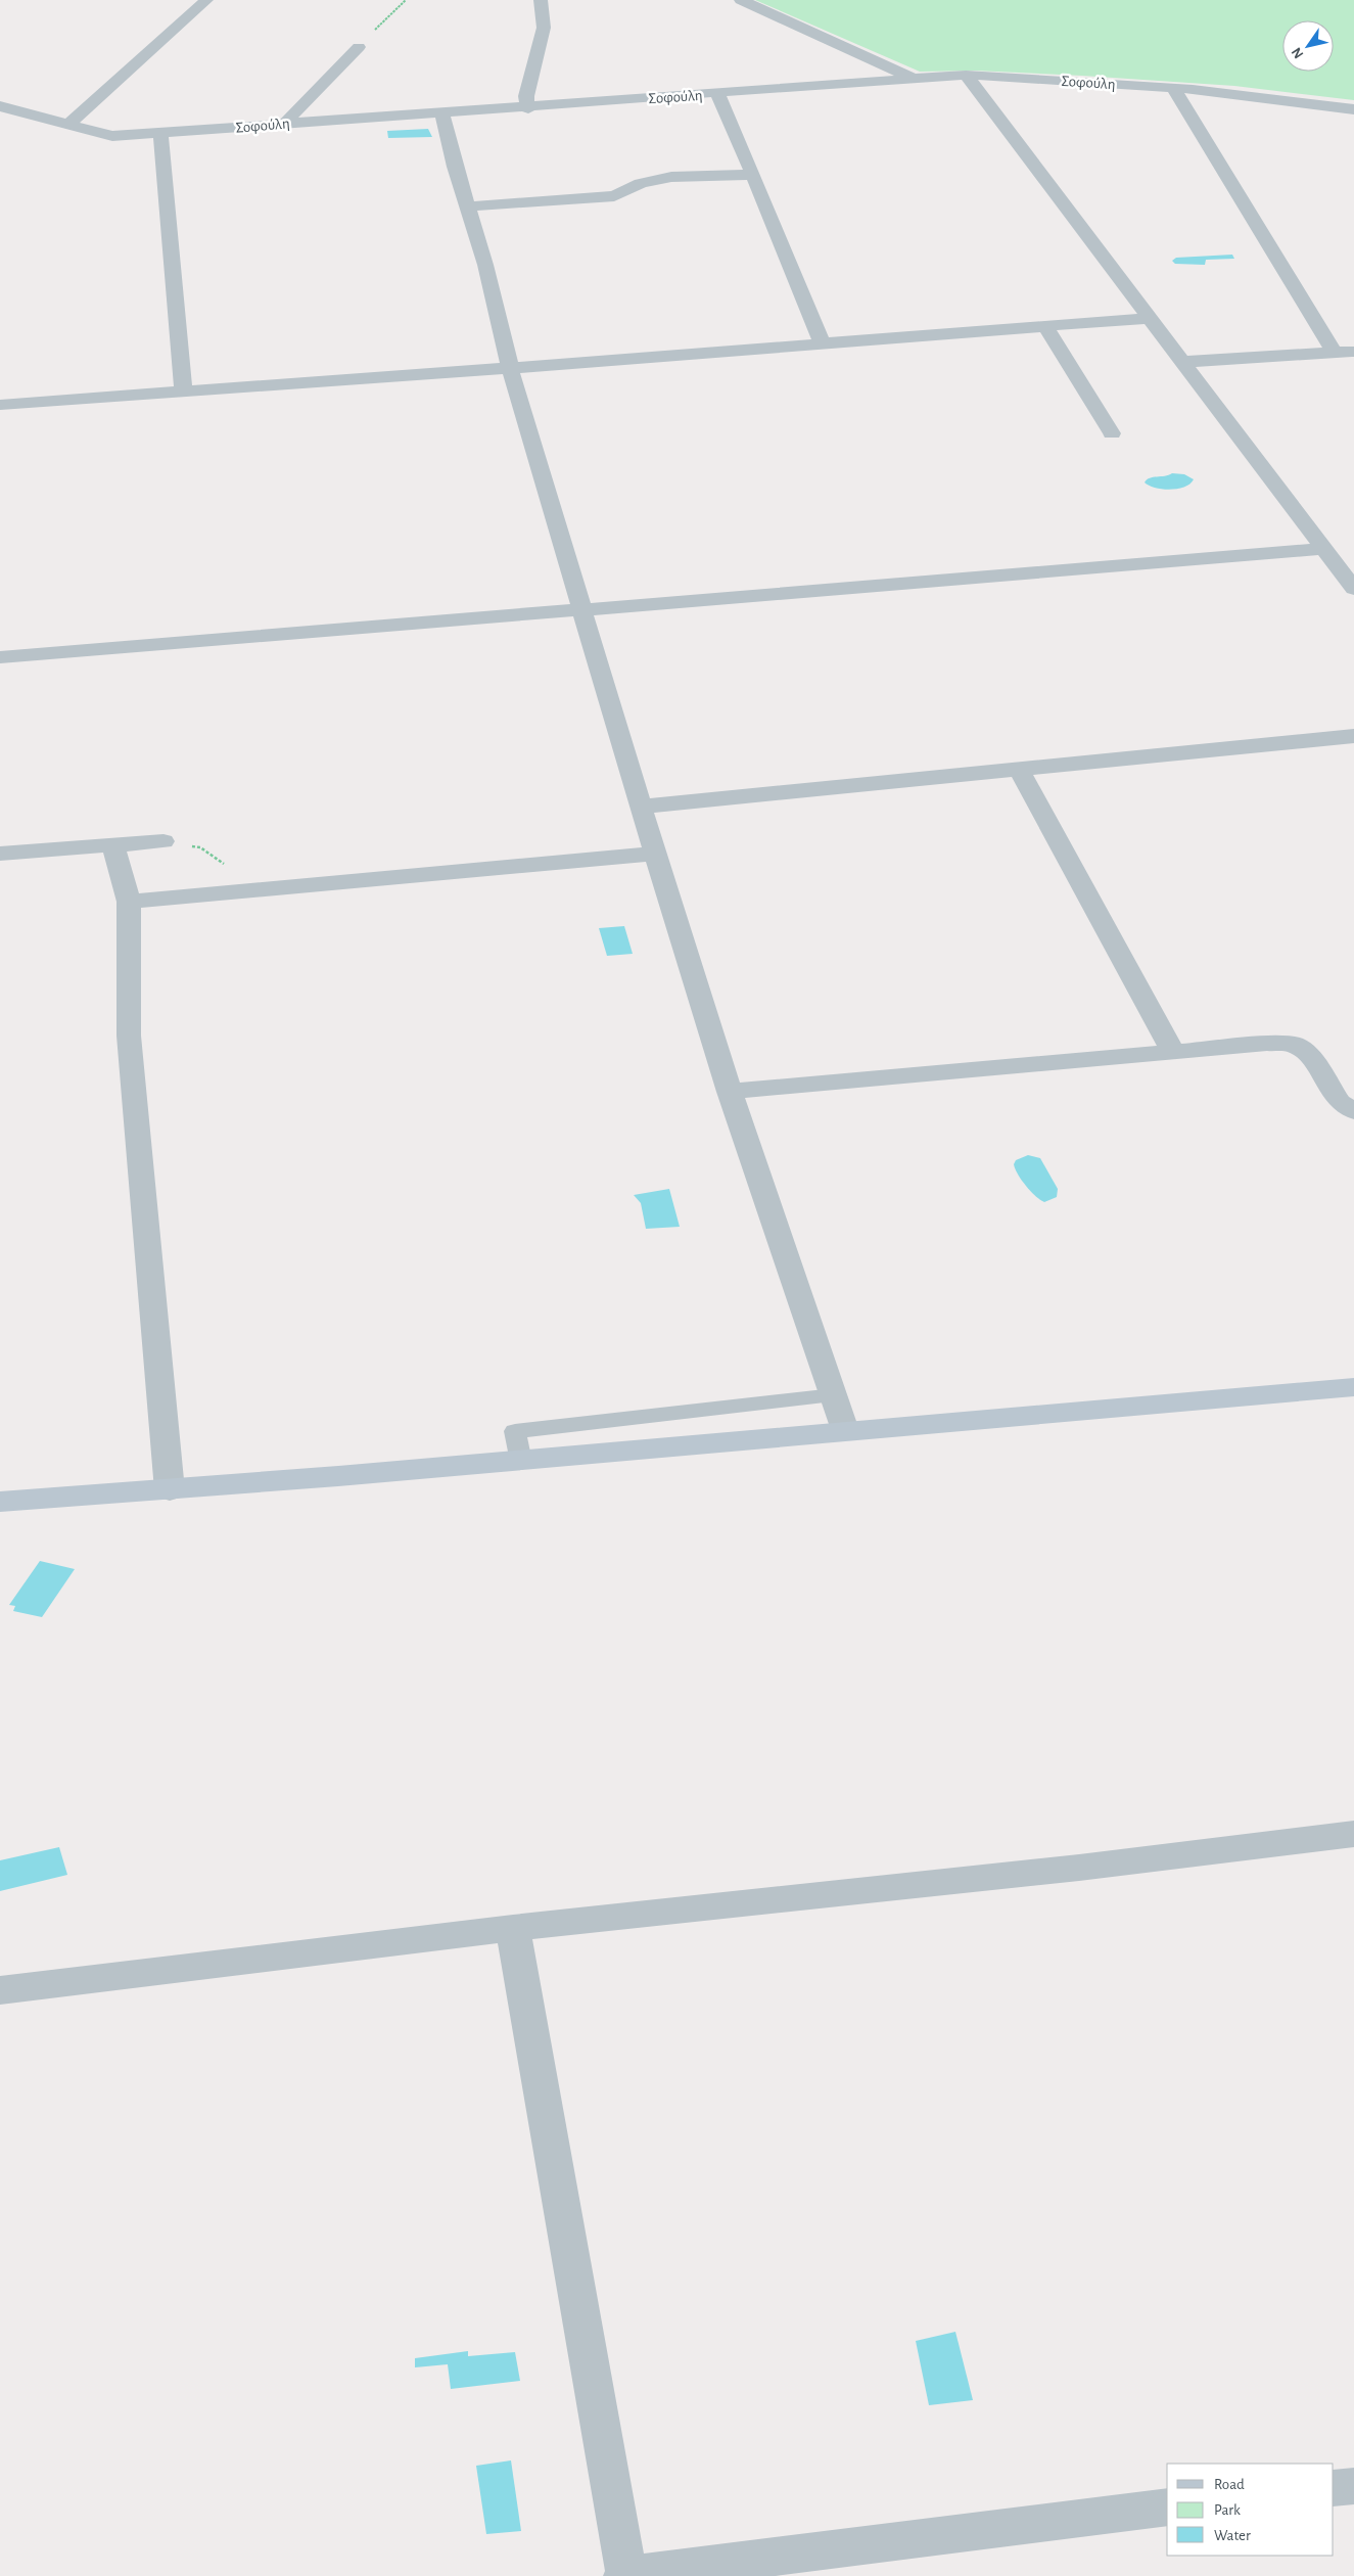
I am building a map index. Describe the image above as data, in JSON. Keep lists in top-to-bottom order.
{
  "streets": {
    "street": ["Σοφούλη"]
  },
  "legend": ["Road", "Park", "Water"],
  "north": "bottom left"
}
